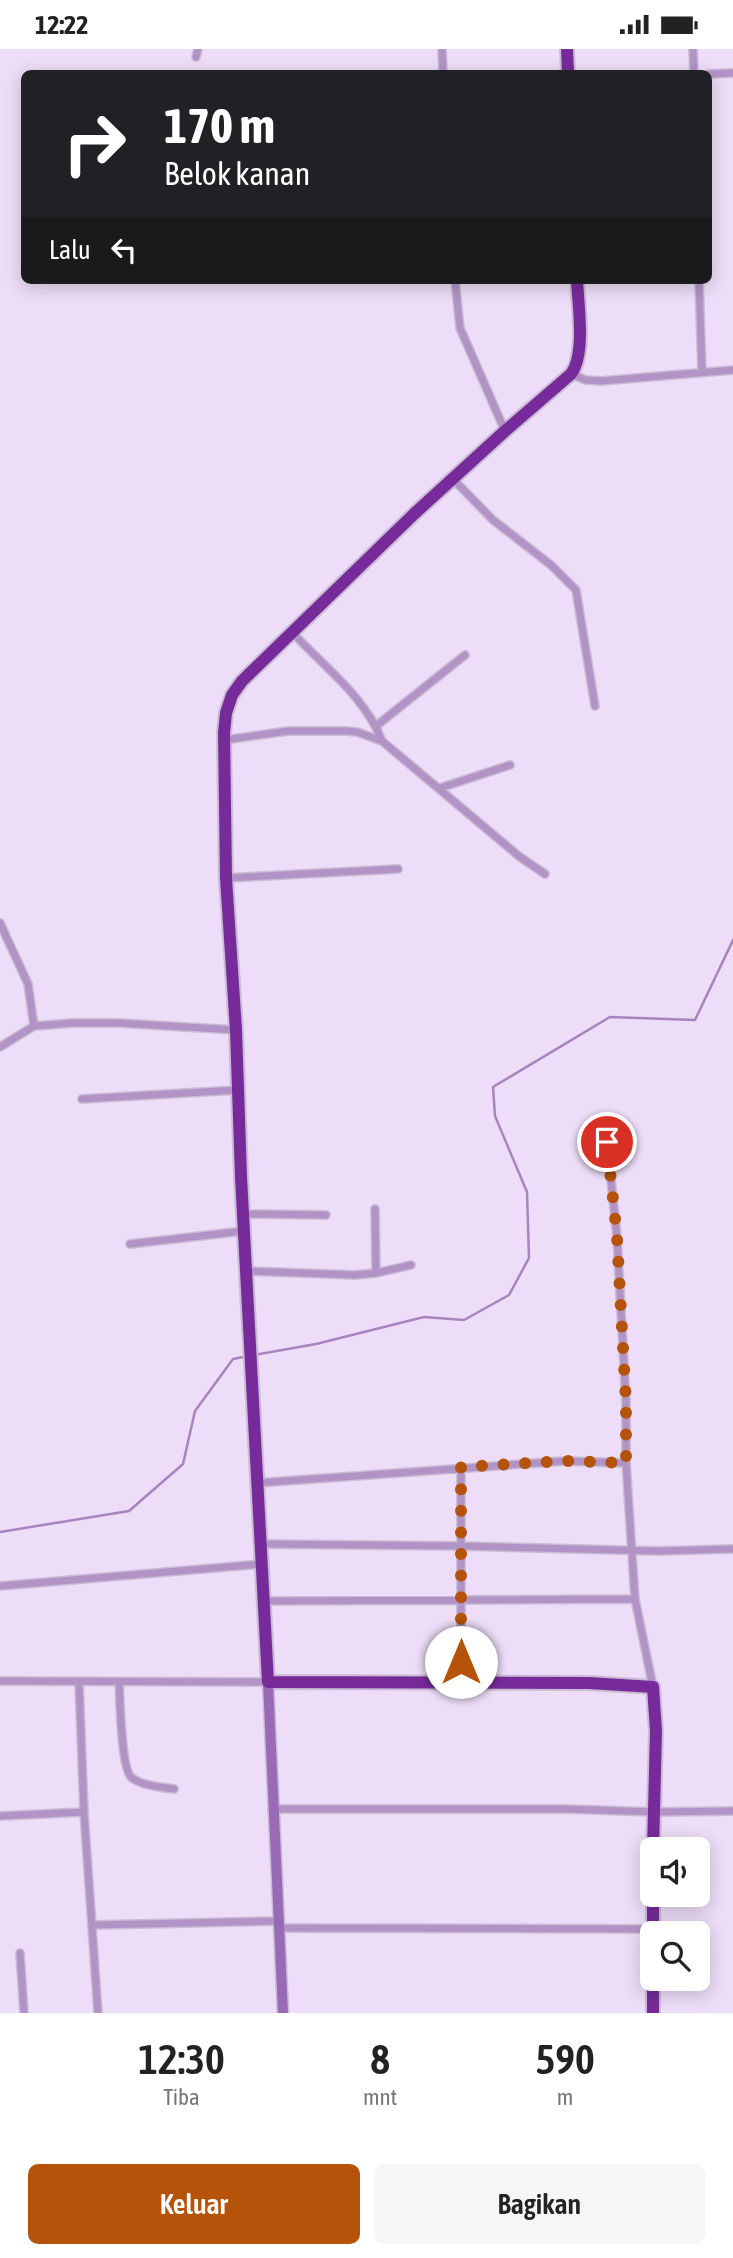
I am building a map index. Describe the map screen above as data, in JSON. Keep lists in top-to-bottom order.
{
  "page": {
    "status": "12:22",
    "turn": ["170 m", "Belok kanan"],
    "then": "Lalu",
    "eta": [
      "12:30",
      "Tiba",
      "8",
      "mnt",
      "590",
      "m"
    ],
    "buttons": ["Keluar", "Bagikan"]
  }
}
